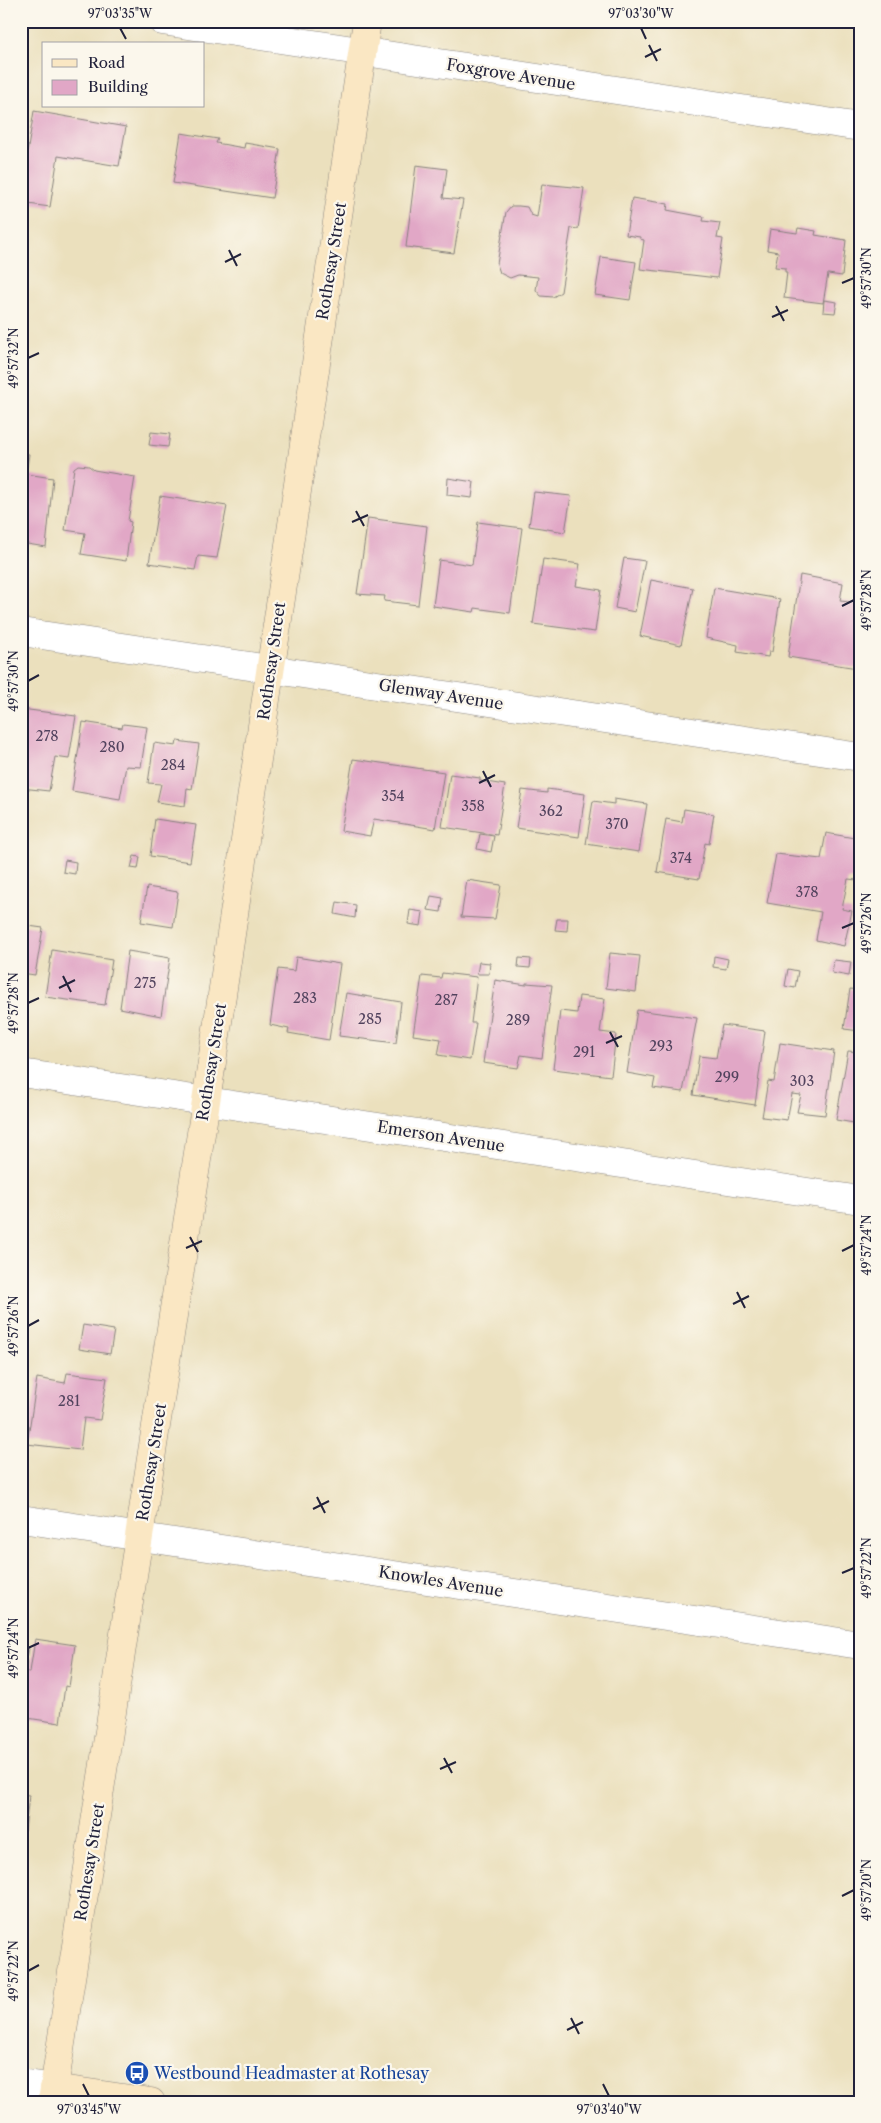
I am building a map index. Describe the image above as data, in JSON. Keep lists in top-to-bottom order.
{
  "streets": {
    "street": [
      "Foxgrove Avenue",
      "Rothesay Street",
      "Glenway Avenue",
      "Emerson Avenue",
      "Knowles Avenue"
    ]
  },
  "crossings": [
    ["Foxgrove Avenue", "Rothesay Street"],
    ["Rothesay Street", "Glenway Avenue"],
    ["Rothesay Street", "Emerson Avenue"],
    ["Rothesay Street", "Knowles Avenue"]
  ],
  "places": {
    "bus stop": ["Westbound Headmaster at Rothesay"]
  },
  "house_numbers": [
    "278",
    "280",
    "284",
    "354",
    "358",
    "362",
    "370",
    "374",
    "378",
    "275",
    "283",
    "287",
    "285",
    "289",
    "293",
    "291",
    "299",
    "303",
    "281"
  ],
  "legend": ["Road", "Building"],
  "coordinates": [
    "97°03'35\"W",
    "97°03'30\"W",
    "49°57'30\"N",
    "49°57'32\"N",
    "49°57'28\"N",
    "49°57'26\"N",
    "49°57'24\"N",
    "49°57'22\"N",
    "49°57'20\"N",
    "97°03'45\"W",
    "97°03'40\"W"
  ]
}
